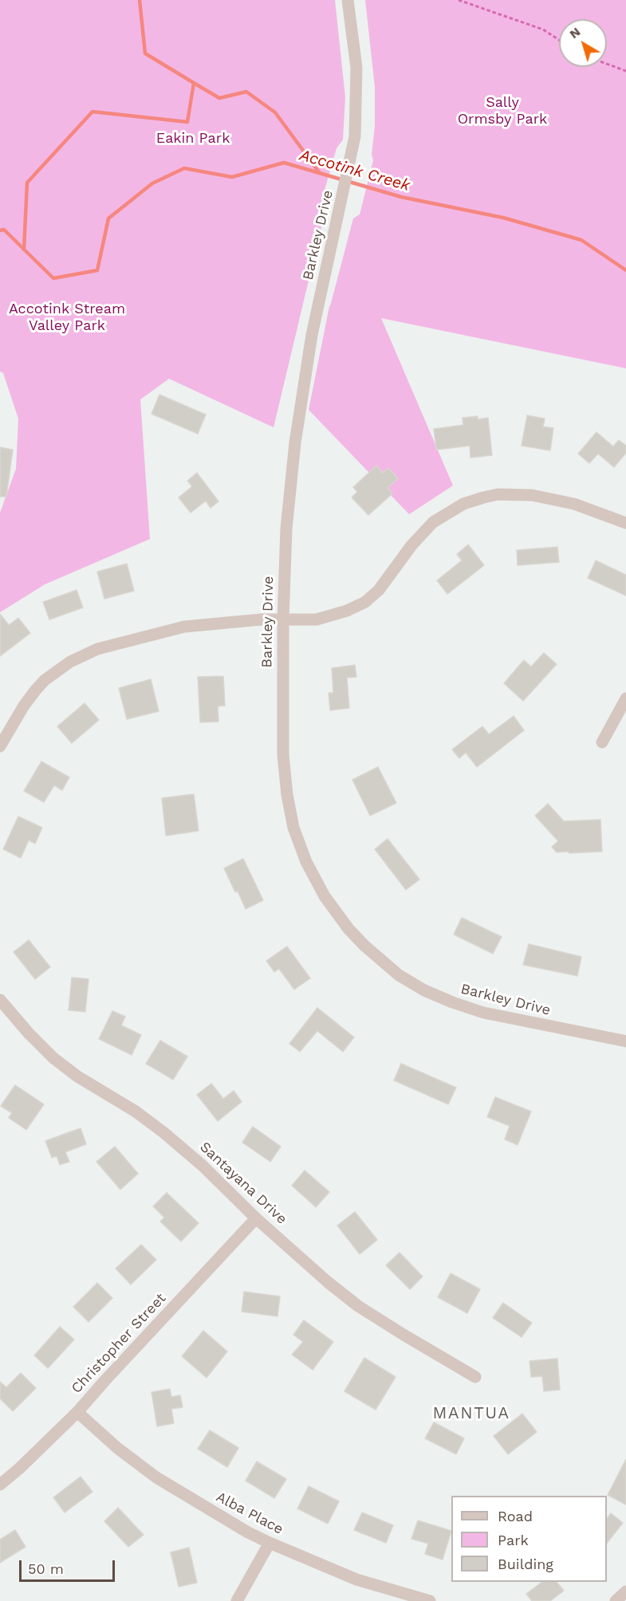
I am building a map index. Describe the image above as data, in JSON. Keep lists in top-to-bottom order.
{
  "streets": {
    "street": [
      "Barkley Drive",
      "Santayana Drive",
      "Christopher Street",
      "Alba Place"
    ]
  },
  "crossings": [
    ["Santayana Drive", "Christopher Street"],
    ["Christopher Street", "Alba Place"]
  ],
  "districts": ["MANTUA"],
  "water": ["Accotink Creek"],
  "parks": ["Sally Ormsby Park", "Eakin Park", "Accotink Stream Valley Park"],
  "legend": ["Road", "Park", "Building"],
  "scale_bar": "50 m",
  "north": "top left"
}
